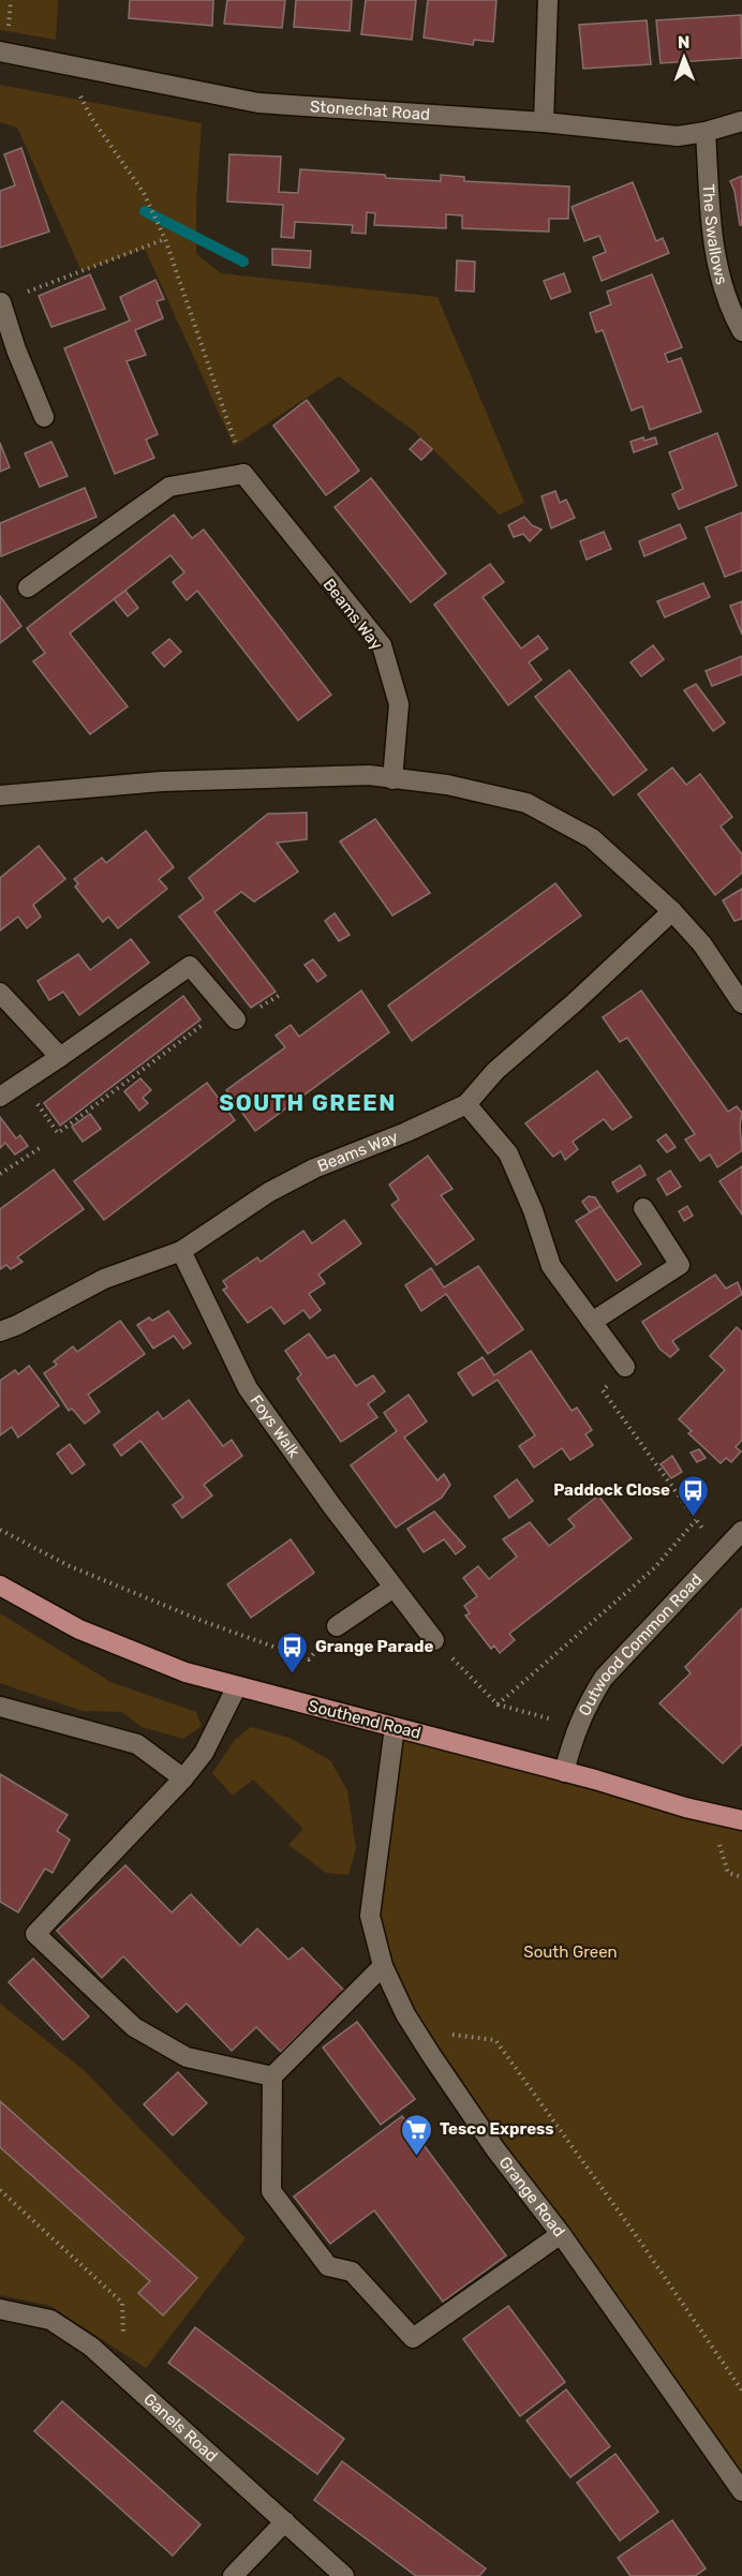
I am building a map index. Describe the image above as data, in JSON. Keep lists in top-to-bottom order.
{
  "streets": {
    "main road": ["Southend Road"],
    "street": [
      "Stonechat Road",
      "The Swallows",
      "Beams Way",
      "Foys Walk",
      "Outwood Common Road",
      "Grange Road",
      "Ganels Road"
    ]
  },
  "crossings": [
    ["Stonechat Road", "The Swallows"],
    ["Beams Way", "Foys Walk"],
    ["Outwood Common Road", "Southend Road"],
    ["Southend Road", "Grange Road"]
  ],
  "districts": ["SOUTH GREEN"],
  "parks": ["South Green"],
  "places": {
    "bus stop": ["Paddock Close", "Grange Parade"],
    "supermarket": ["Tesco Express"]
  },
  "north": "top"
}
